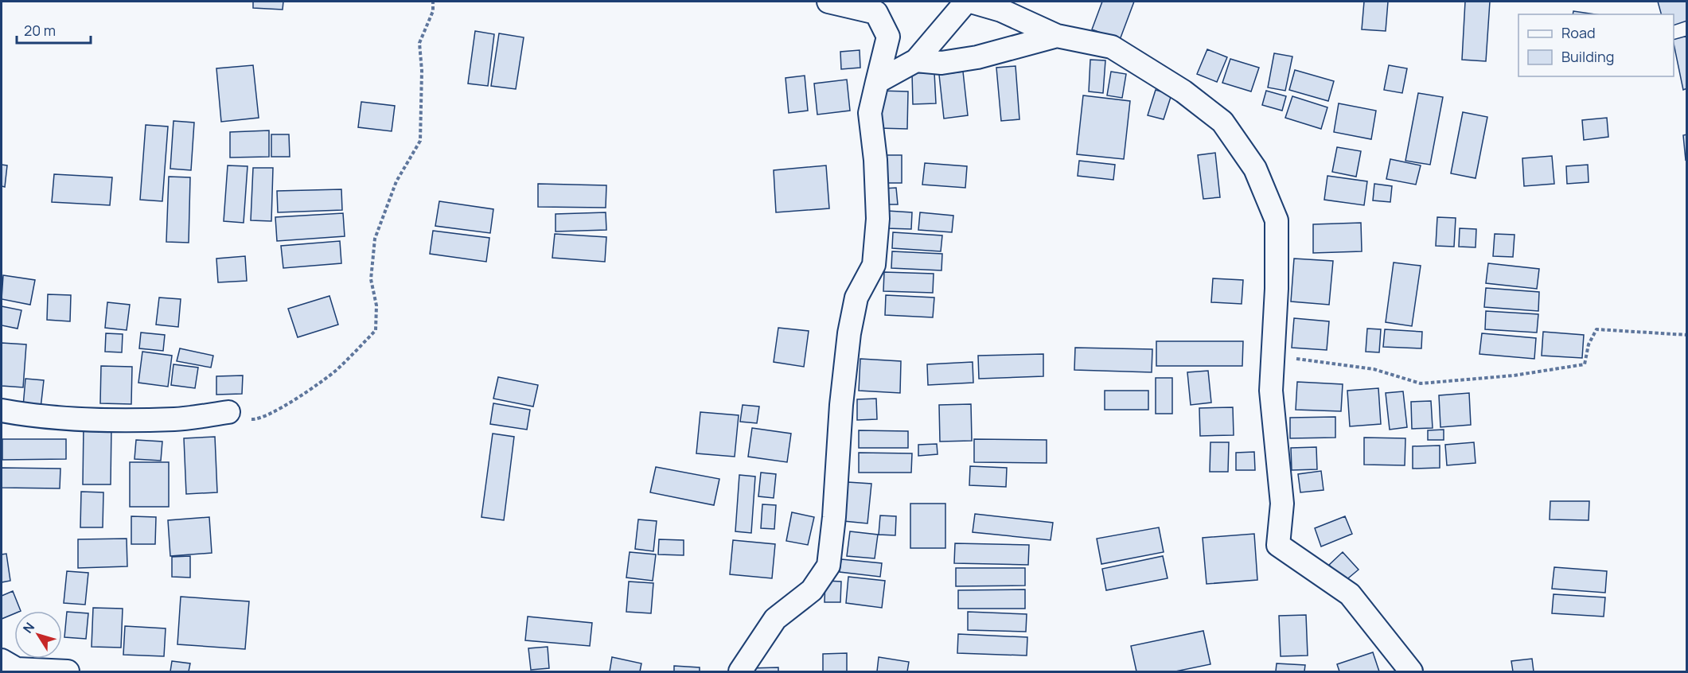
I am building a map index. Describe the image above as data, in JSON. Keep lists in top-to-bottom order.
{
  "legend": ["Road", "Building"],
  "scale_bar": "20 m",
  "north": "top left"
}
